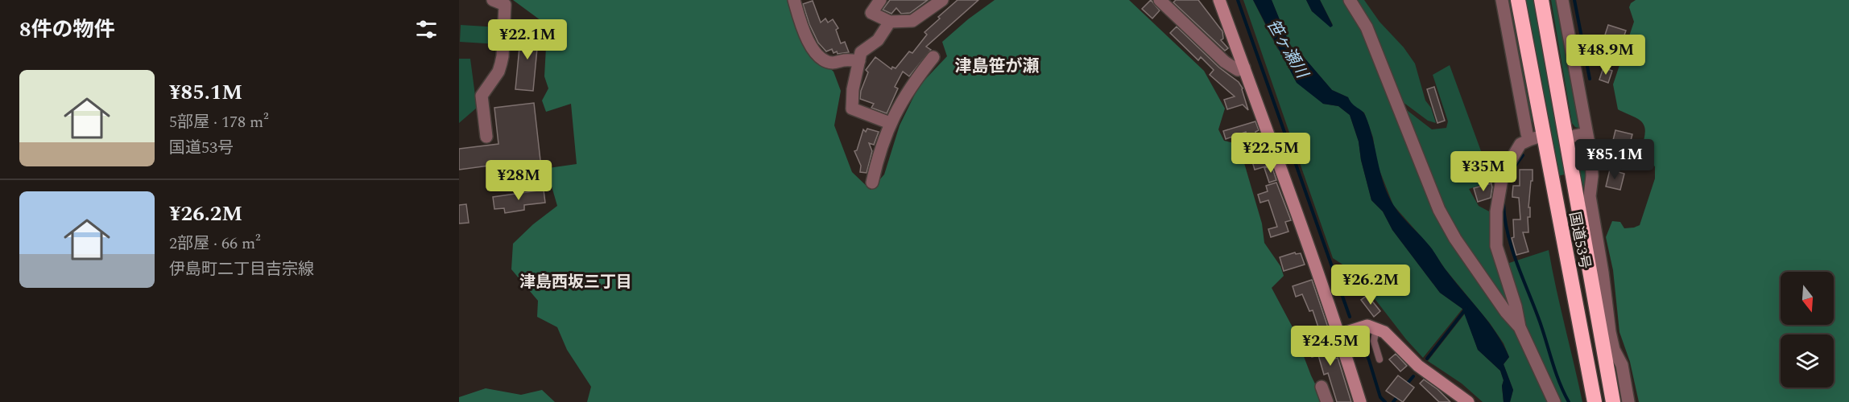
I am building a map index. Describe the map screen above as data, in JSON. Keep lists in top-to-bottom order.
{
  "streets": {
    "highway": ["国道53号"]
  },
  "districts": ["津島笹が瀬", "津島西坂三丁目"],
  "water": ["笹ヶ瀬川"],
  "north": "bottom",
  "page": {
    "heading": "8件の物件",
    "price": [
      "¥22.1M",
      "¥48.9M",
      "¥22.5M",
      "¥85.1M",
      "¥35M",
      "¥28M",
      "¥26.2M",
      "¥24.5M"
    ],
    "list": [
      {
        "name": "¥85.1M",
        "note": "5部屋 · 178 m² · 国道53号"
      },
      {
        "name": "¥26.2M",
        "note": "2部屋 · 66 m² · 伊島町二丁目吉宗線"
      }
    ]
  }
}
